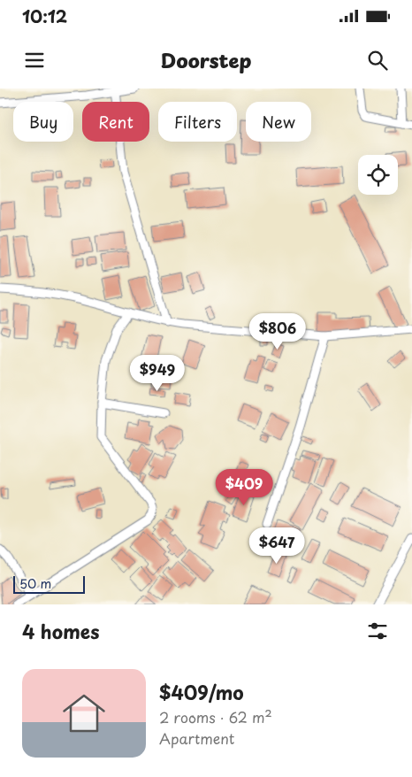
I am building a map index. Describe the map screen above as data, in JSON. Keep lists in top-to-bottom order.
{
  "scale_bar": "50 m",
  "page": {
    "status": "10:12",
    "header": "Doorstep",
    "chip": [
      "Buy",
      "Rent",
      "Filters",
      "New"
    ],
    "price": [
      "$806",
      "$949",
      "$409",
      "$647"
    ],
    "scale": "50 m",
    "heading": "4 homes",
    "list": [
      {
        "name": "$409/mo",
        "note": "2 rooms · 62 m² · Apartment"
      }
    ]
  }
}
